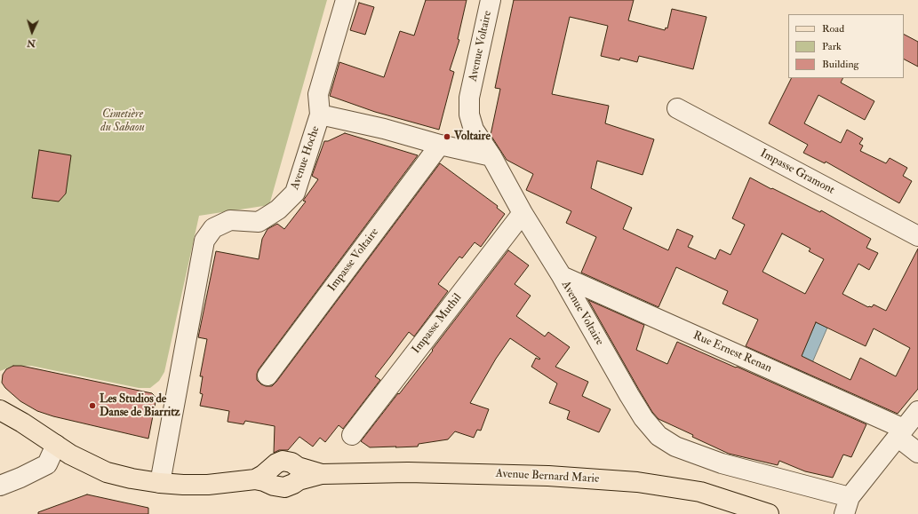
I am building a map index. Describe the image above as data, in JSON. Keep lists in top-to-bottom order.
{
  "streets": {
    "main road": ["Avenue Bernard Marie"],
    "street": [
      "Avenue Voltaire",
      "Avenue Hoche",
      "Impasse Gramont",
      "Impasse Voltaire",
      "Impasse Muthil",
      "Rue Ernest Renan"
    ]
  },
  "crossings": [
    ["Avenue Voltaire", "Avenue Hoche"],
    ["Avenue Voltaire", "Impasse Muthil"],
    ["Avenue Voltaire", "Rue Ernest Renan"],
    ["Avenue Hoche", "Impasse Voltaire"],
    ["Avenue Hoche", "Avenue Bernard Marie"]
  ],
  "parks": ["Cimetière du Sabaou"],
  "places": ["Voltaire", "Les Studios de Danse de Biarritz"],
  "legend": ["Road", "Park", "Building"],
  "north": "bottom"
}
